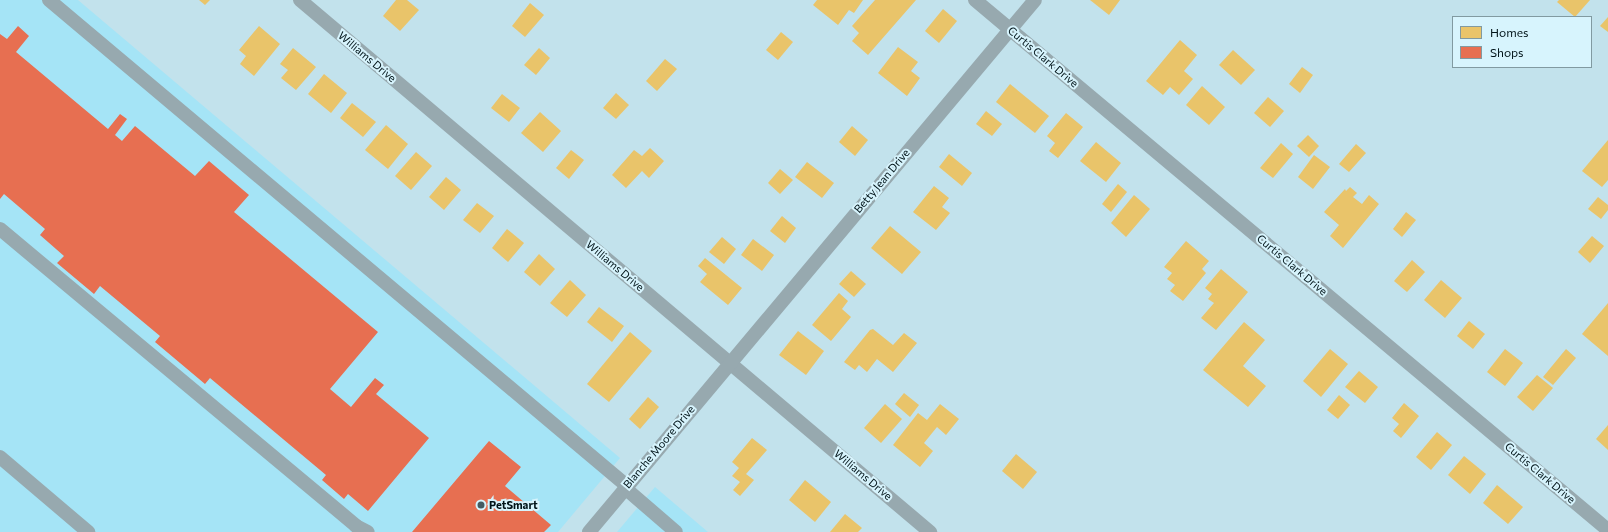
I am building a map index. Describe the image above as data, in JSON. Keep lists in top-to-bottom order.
{
  "streets": {
    "street": [
      "Williams Drive",
      "Curtis Clark Drive",
      "Betty Jean Drive",
      "Blanche Moore Drive"
    ]
  },
  "crossings": [
    ["Williams Drive", "Betty Jean Drive"],
    ["Williams Drive", "Blanche Moore Drive"],
    ["Curtis Clark Drive", "Betty Jean Drive"],
    ["Betty Jean Drive", "Blanche Moore Drive"]
  ],
  "places": ["PetSmart"],
  "legend": ["Homes", "Shops"]
}
